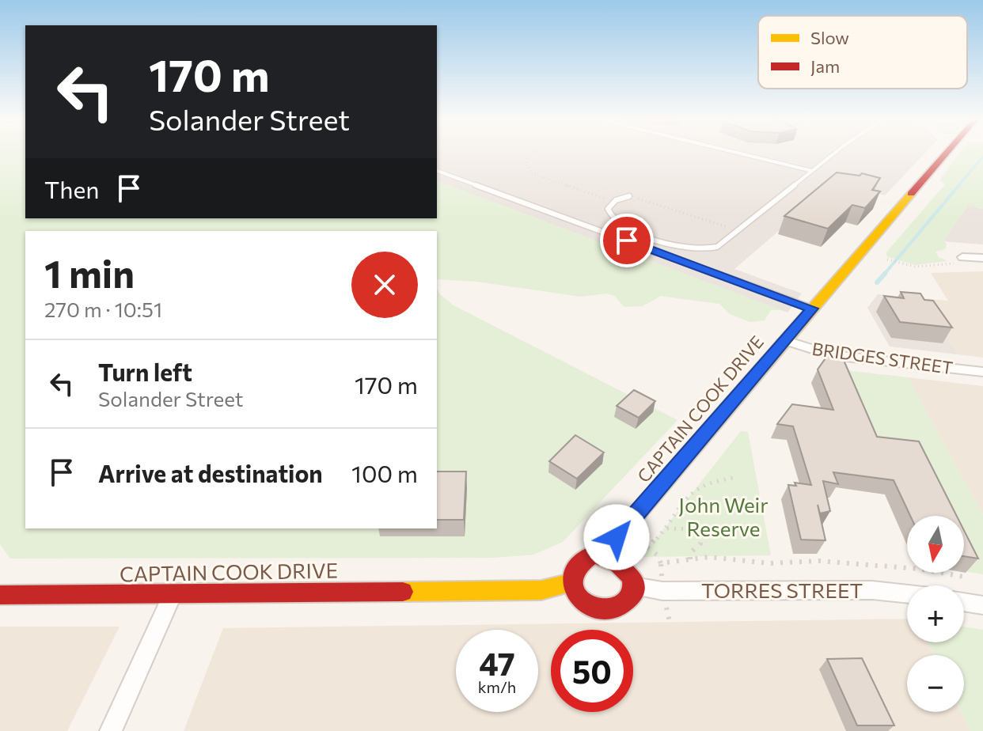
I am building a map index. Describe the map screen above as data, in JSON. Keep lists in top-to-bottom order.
{
  "streets": {
    "main road": ["CAPTAIN COOK DRIVE"],
    "street": ["BRIDGES STREET", "TORRES STREET"]
  },
  "crossings": [
    ["BRIDGES STREET", "CAPTAIN COOK DRIVE"],
    ["CAPTAIN COOK DRIVE", "TORRES STREET"]
  ],
  "parks": ["John Weir Reserve"],
  "legend": ["Slow", "Jam"],
  "north": "bottom",
  "page": {
    "turn": ["170 m", "Solander Street"],
    "then": "Then",
    "heading": ["1 min", "270 m · 10:51"],
    "list": [
      {
        "name": "Turn left",
        "note": "Solander Street",
        "value": "170 m"
      },
      {
        "name": "Arrive at destination",
        "value": "100 m"
      }
    ],
    "map_buttons": ["+", "−"],
    "speed": "47 km/h",
    "limit": "50"
  }
}
